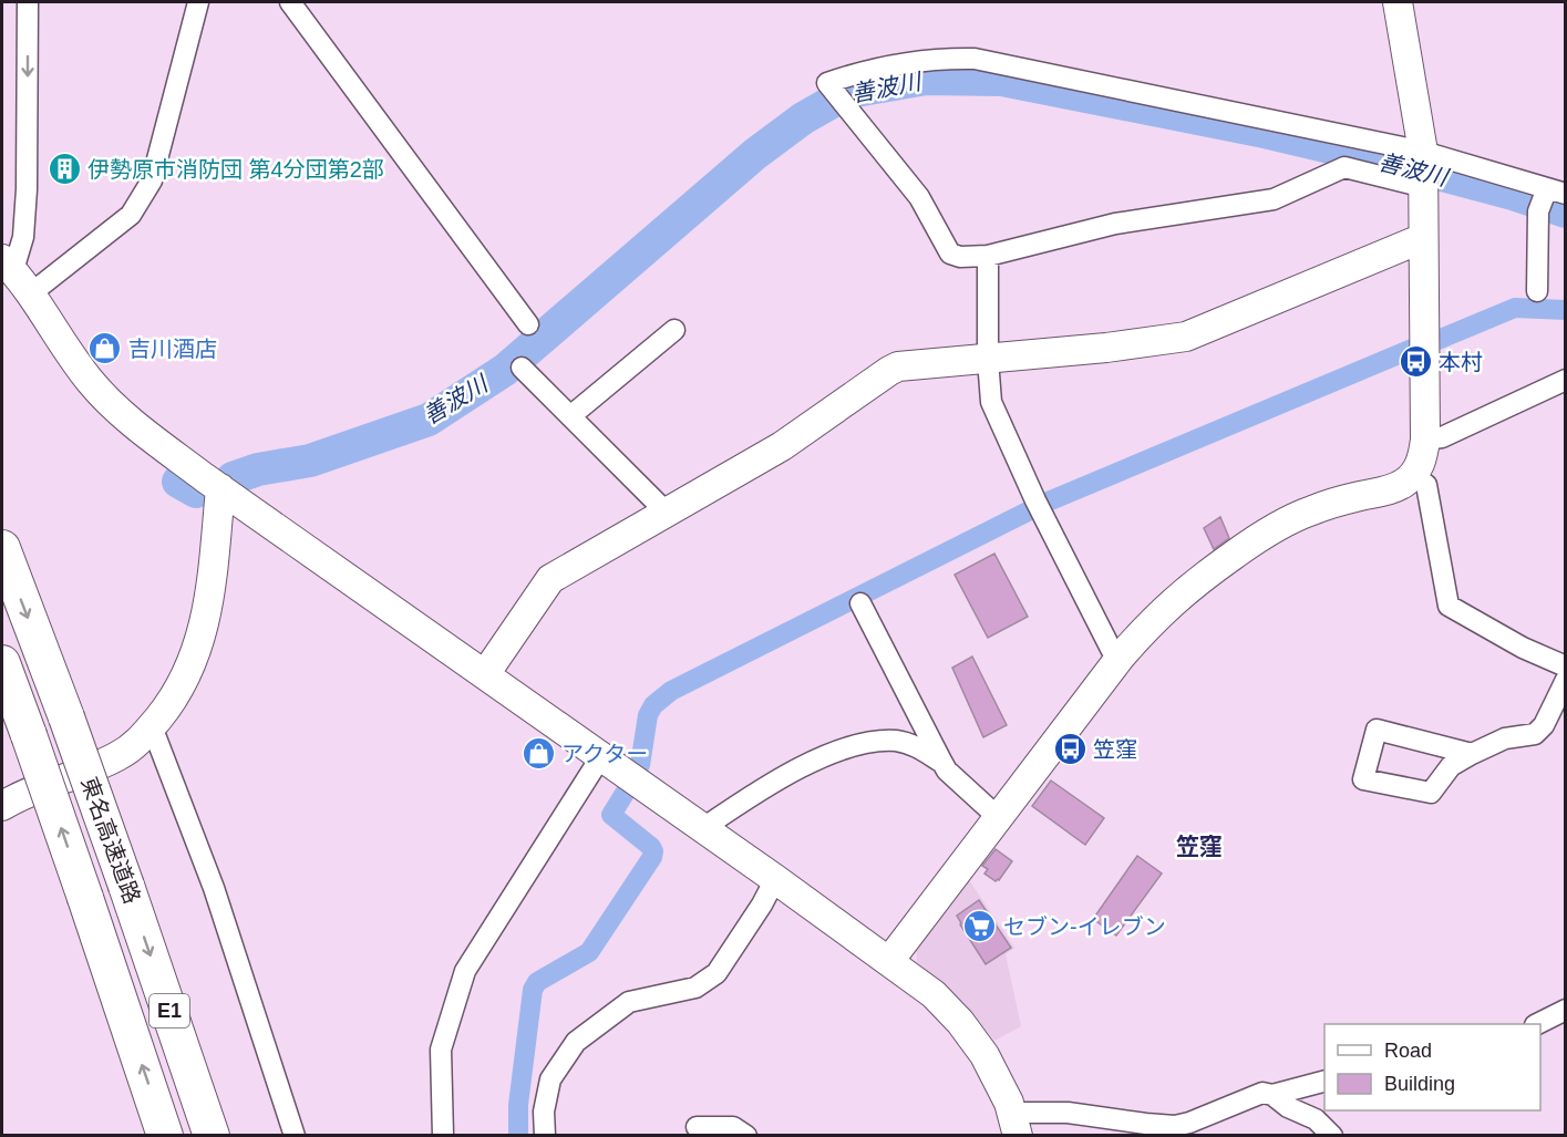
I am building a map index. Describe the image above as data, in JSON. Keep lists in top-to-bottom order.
{
  "streets": {
    "highway": ["東名高速道路", "E1"]
  },
  "districts": ["笠窪"],
  "water": ["善波川"],
  "places": {
    "building": ["伊勢原市消防団 第4分団第2部"],
    "shop": ["吉川酒店", "アクター"],
    "bus stop": ["本村", "笠窪"],
    "supermarket": ["セブン-イレブン"]
  },
  "legend": ["Road", "Building"]
}
